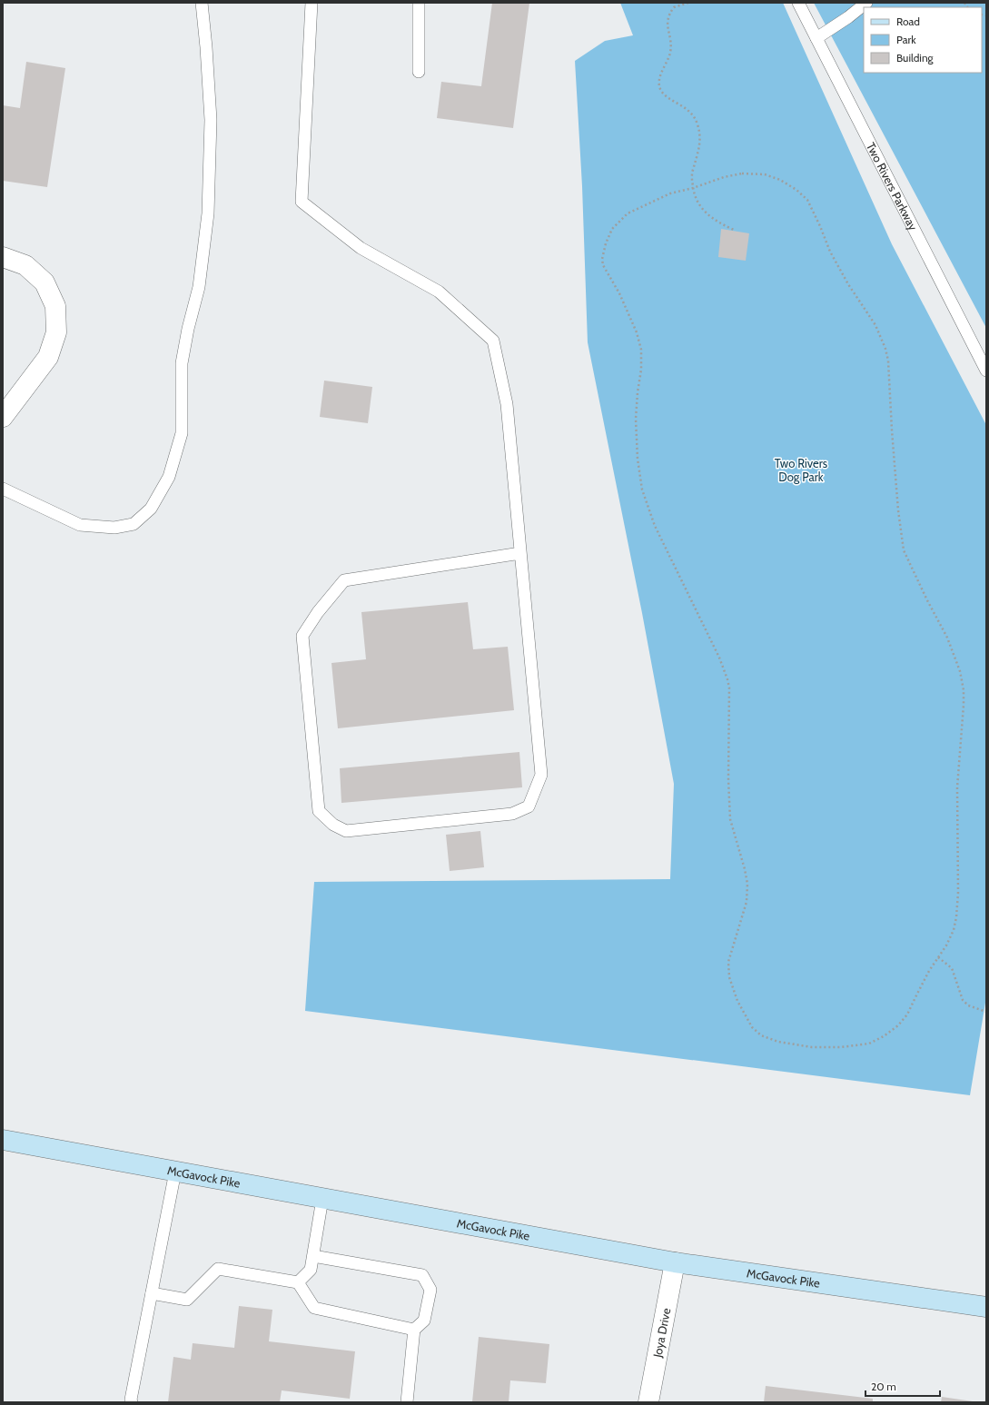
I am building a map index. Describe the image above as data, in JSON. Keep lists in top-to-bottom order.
{
  "streets": {
    "main road": ["McGavock Pike"],
    "street": ["Joya Drive"],
    "lane": ["Two Rivers Parkway"]
  },
  "crossings": [
    ["McGavock Pike", "Joya Drive"]
  ],
  "parks": ["Two Rivers Dog Park"],
  "legend": ["Road", "Park", "Building"],
  "scale_bar": "20 m"
}
